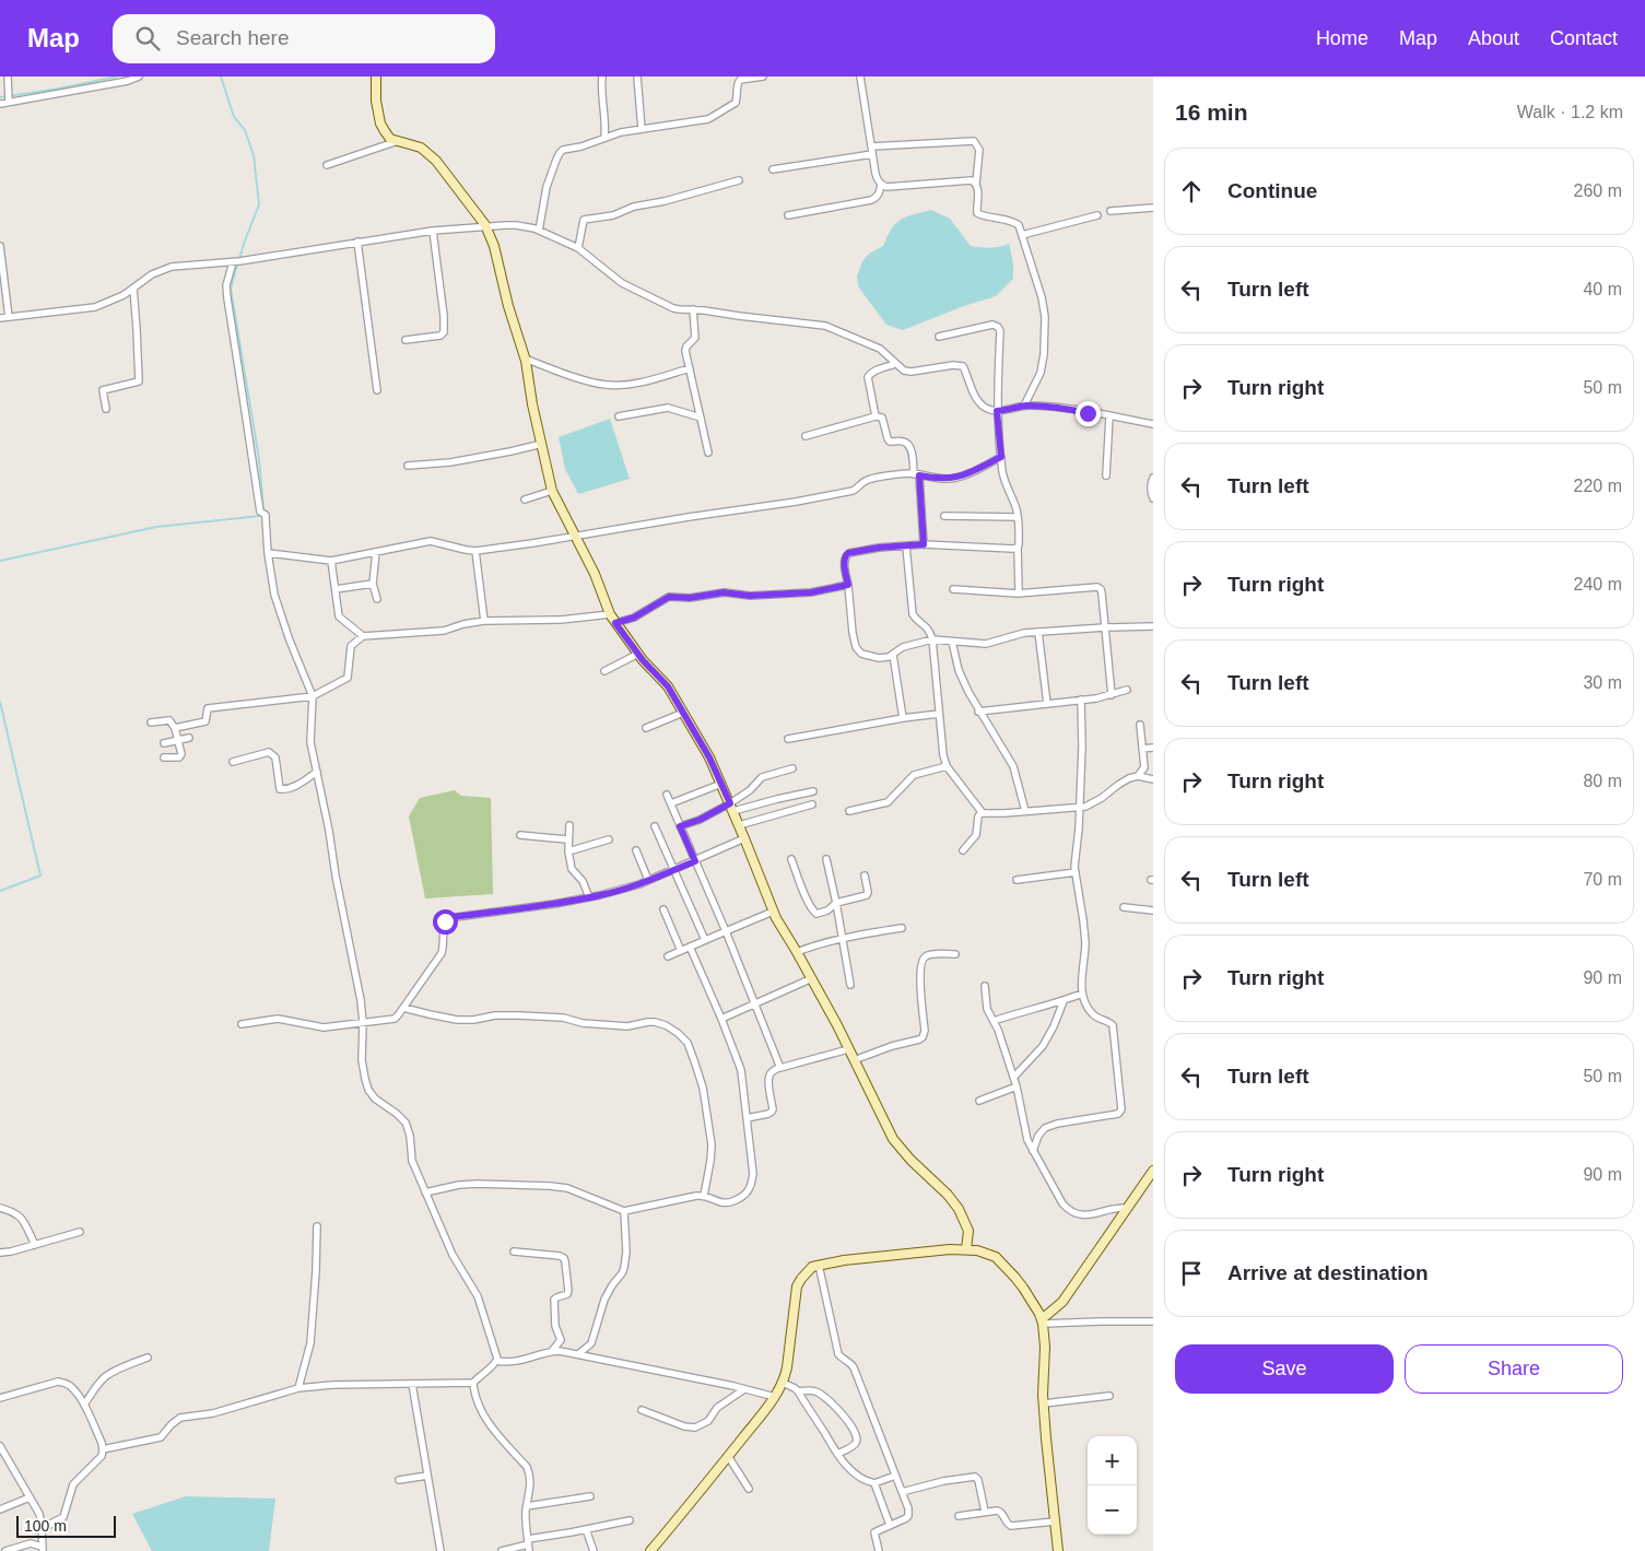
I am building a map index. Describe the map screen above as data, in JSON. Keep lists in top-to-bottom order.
{
  "scale_bar": "100 m",
  "page": {
    "header": "Map",
    "search": "Search here",
    "nav": [
      "Home",
      "Map",
      "About",
      "Contact"
    ],
    "heading": ["16 min", "Walk · 1.2 km"],
    "list": [
      ["Continue", "260 m"],
      ["Turn left", "40 m"],
      ["Turn right", "50 m"],
      ["Turn left", "220 m"],
      ["Turn right", "240 m"],
      ["Turn left", "30 m"],
      ["Turn right", "80 m"],
      ["Turn left", "70 m"],
      ["Turn right", "90 m"],
      ["Turn left", "50 m"],
      ["Turn right", "90 m"],
      "Arrive at destination"
    ],
    "buttons": ["Save", "Share"],
    "map_buttons": ["+", "−"],
    "scale": "100 m"
  }
}
